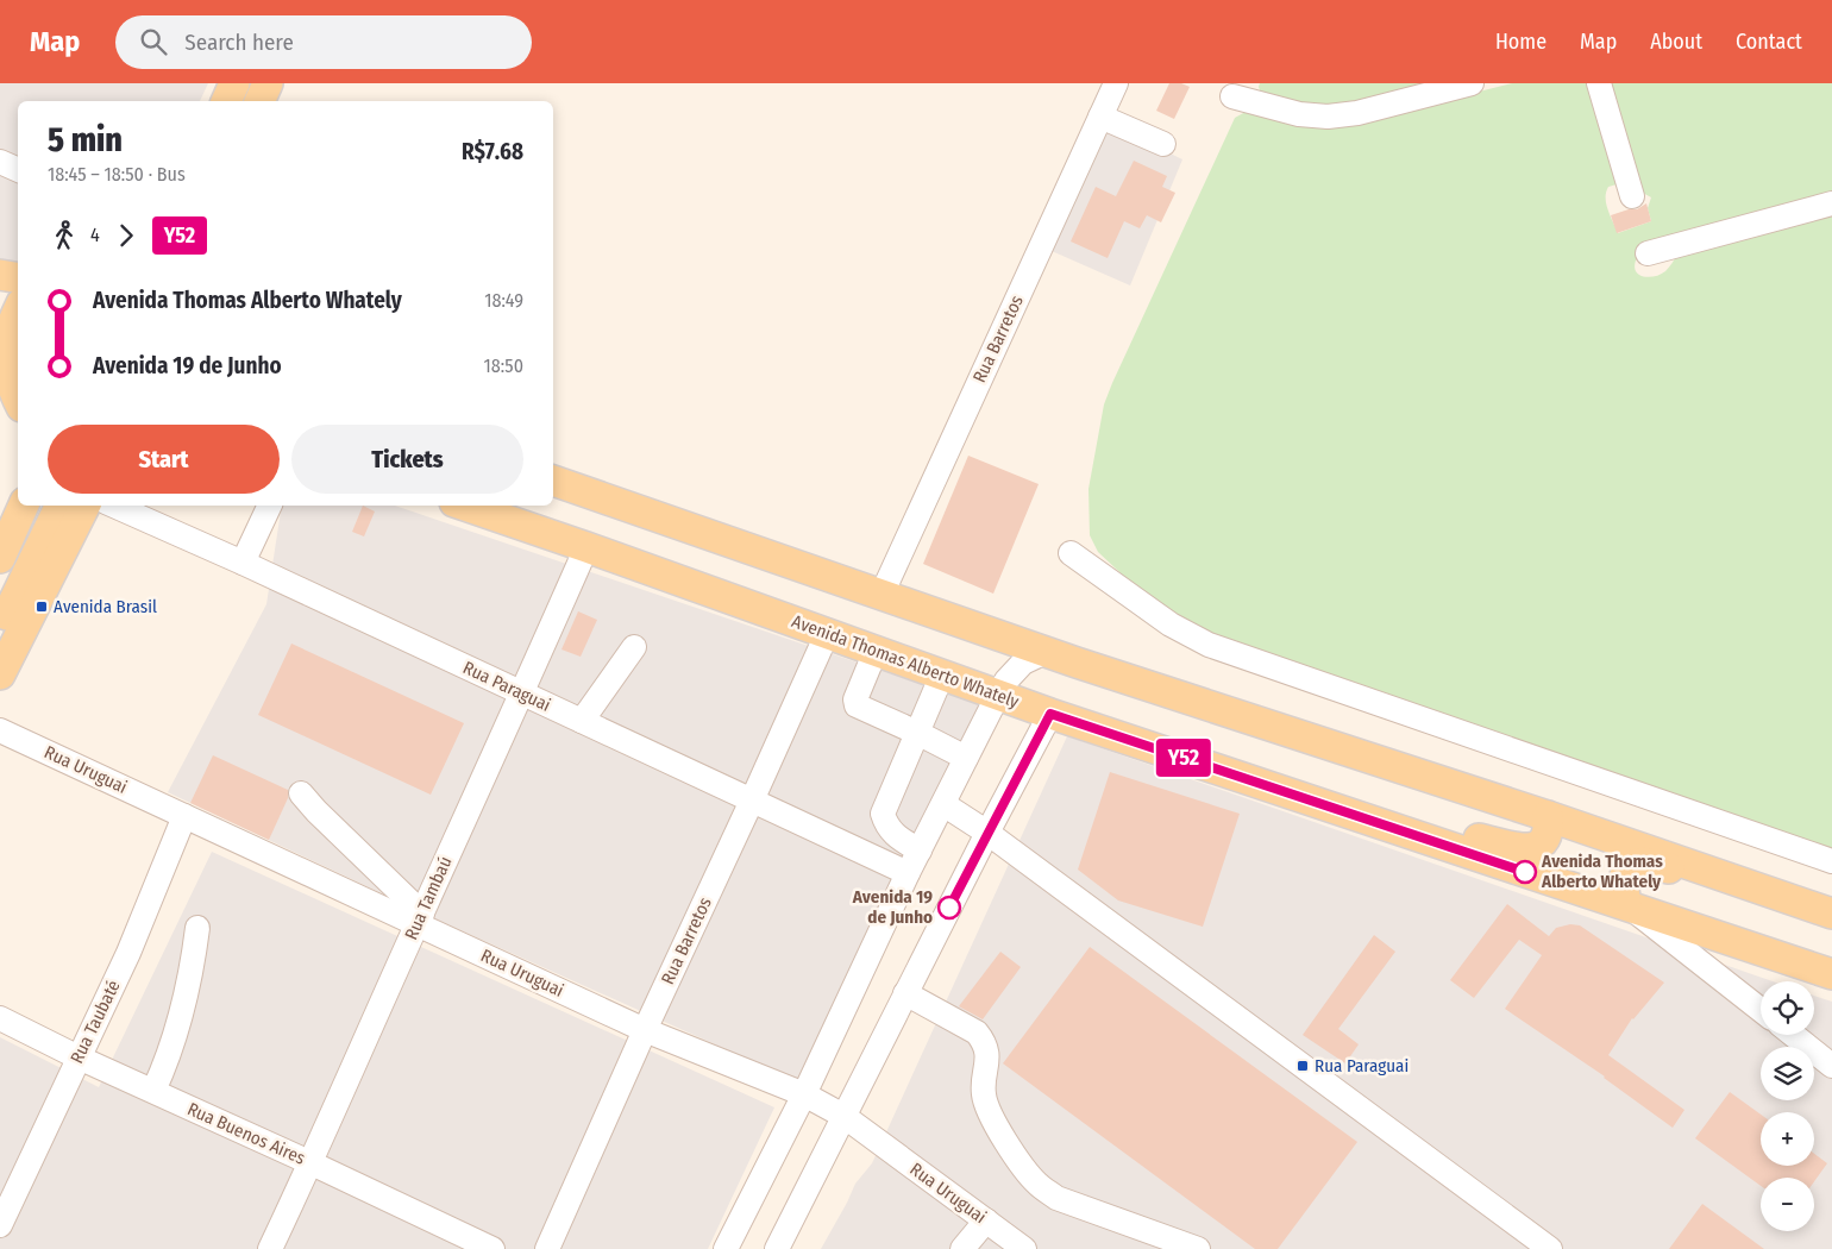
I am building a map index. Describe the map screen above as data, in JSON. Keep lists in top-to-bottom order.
{
  "streets": {
    "main road": ["Avenida Thomas Alberto Whately"],
    "street": [
      "Rua Barretos",
      "Rua Paraguai",
      "Rua Uruguai",
      "Rua Tambaú",
      "Rua Taubaté",
      "Rua Buenos Aires"
    ]
  },
  "crossings": [
    ["Rua Barretos", "Avenida Thomas Alberto Whately"],
    ["Rua Barretos", "Rua Paraguai"],
    ["Rua Barretos", "Rua Uruguai"],
    ["Avenida Thomas Alberto Whately", "Rua Tambaú"],
    ["Rua Paraguai", "Rua Tambaú"],
    ["Rua Uruguai", "Rua Tambaú"],
    ["Rua Uruguai", "Rua Taubaté"],
    ["Rua Tambaú", "Rua Buenos Aires"],
    ["Rua Taubaté", "Rua Buenos Aires"]
  ],
  "places": {
    "transit": ["Avenida Brasil", "Rua Paraguai"],
    "other": ["Avenida Thomas Alberto Whately", "Avenida 19 de Junho"]
  },
  "lines": ["bus line Y52"],
  "page": {
    "header": "Map",
    "search": "Search here",
    "nav": [
      "Home",
      "Map",
      "About",
      "Contact"
    ],
    "on_map": "Y52",
    "heading": ["5 min", "18:45 – 18:50 · Bus", "R$7.68"],
    "legs": ["4", "Y52"],
    "list": [
      {
        "name": "Avenida Thomas Alberto Whately",
        "value": "18:49"
      },
      {
        "name": "Avenida 19 de Junho",
        "value": "18:50"
      }
    ],
    "buttons": ["Start", "Tickets"],
    "map_buttons": ["+", "−"]
  }
}
